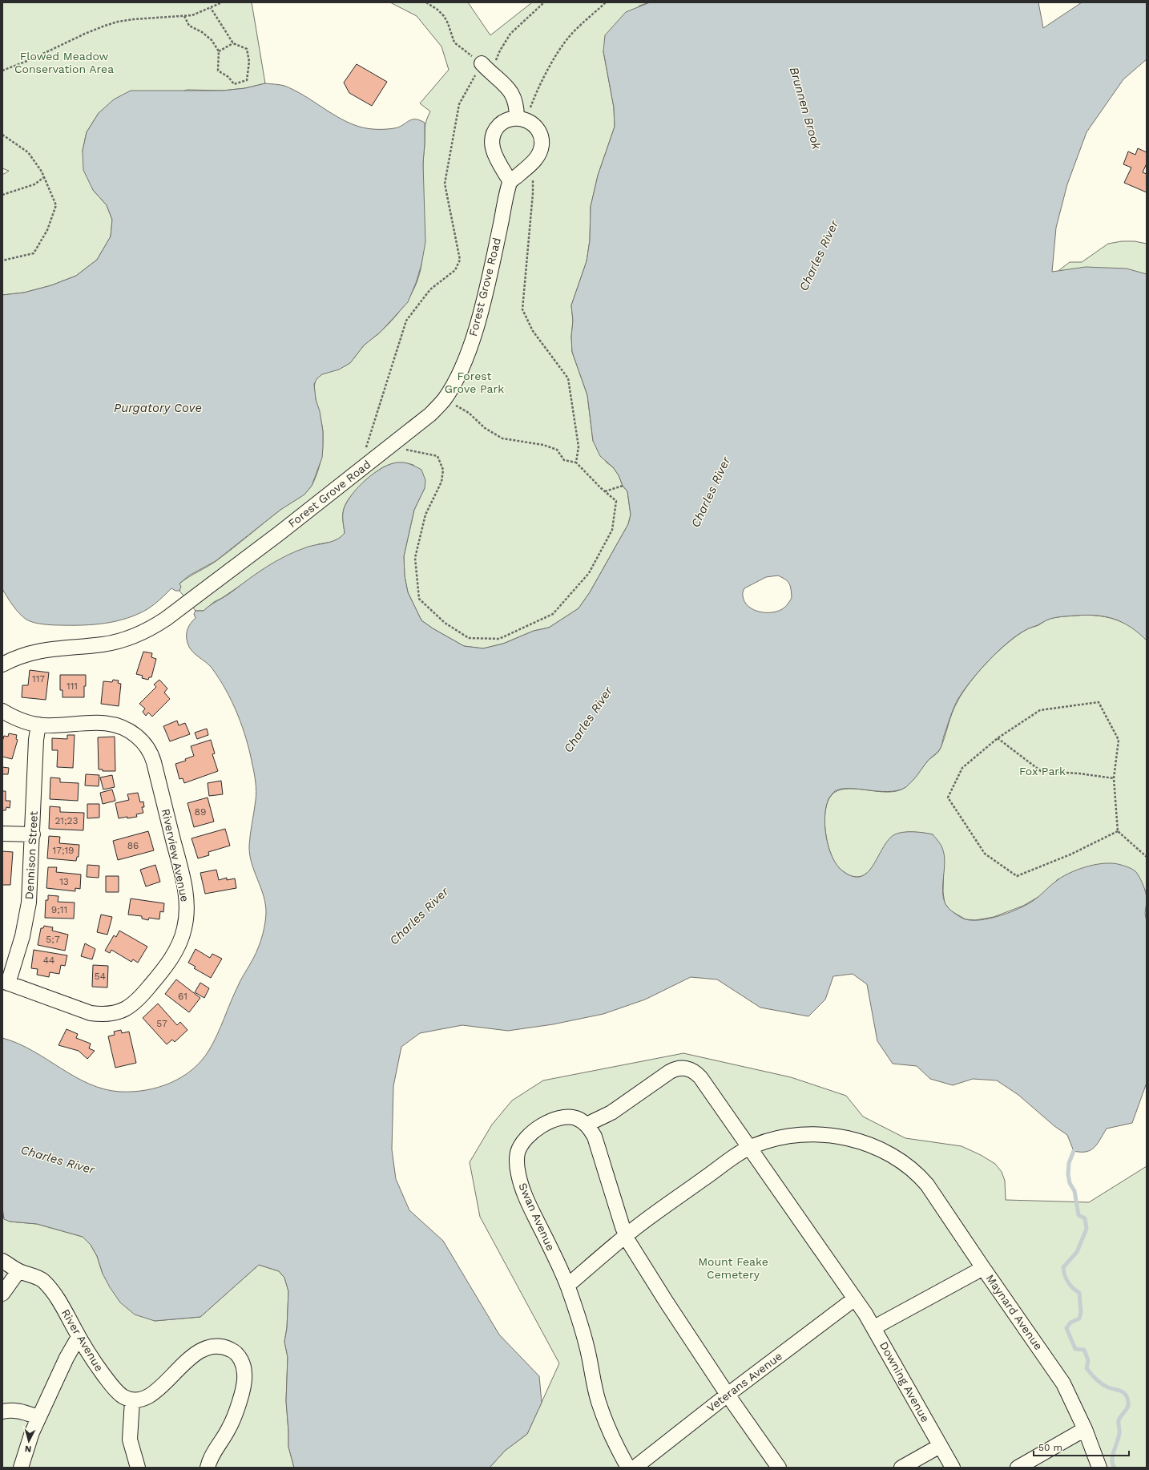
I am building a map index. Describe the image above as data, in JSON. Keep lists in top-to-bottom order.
{
  "streets": {
    "street": [
      "Forest Grove Road",
      "Dennison Street",
      "Riverview Avenue",
      "Swan Avenue",
      "Maynard Avenue",
      "River Avenue",
      "Veterans Avenue",
      "Downing Avenue"
    ]
  },
  "crossings": [
    ["Dennison Street", "Riverview Avenue"],
    ["Swan Avenue", "Downing Avenue"],
    ["Maynard Avenue", "Downing Avenue"],
    ["Veterans Avenue", "Downing Avenue"]
  ],
  "water": ["Brunnen Brook", "Charles River", "Purgatory Cove"],
  "parks": [
    "Flowed Meadow Conservation Area",
    "Forest Grove Park",
    "Fox Park",
    "Mount Feake Cemetery"
  ],
  "house_numbers": [
    "117",
    "111",
    "89",
    "21;23",
    "86",
    "17;19",
    "13",
    "9;11",
    "5;7",
    "44",
    "54",
    "61",
    "57"
  ],
  "scale_bar": "50 m",
  "north": "bottom"
}
